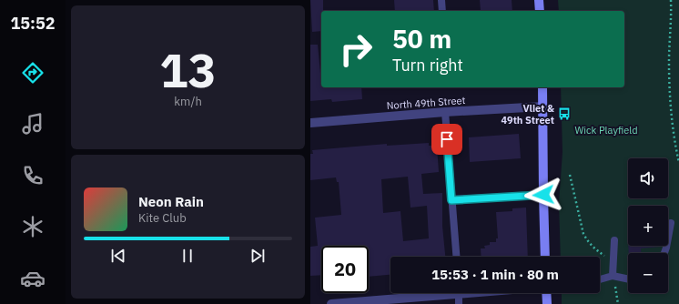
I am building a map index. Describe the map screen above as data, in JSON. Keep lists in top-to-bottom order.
{
  "streets": {
    "street": ["North 49th Street"]
  },
  "parks": ["Wick Playfield"],
  "places": {
    "bus stop": ["Vliet & 49th Street"]
  },
  "page": {
    "tabs": "15:52",
    "tile": ["13", "km/h"],
    "turn": ["50 m", "Turn right"],
    "map_buttons": ["+", "−"],
    "song": ["Neon Rain", "Kite Club"],
    "limit": "20",
    "trip": "15:53 · 1 min · 80 m"
  }
}
